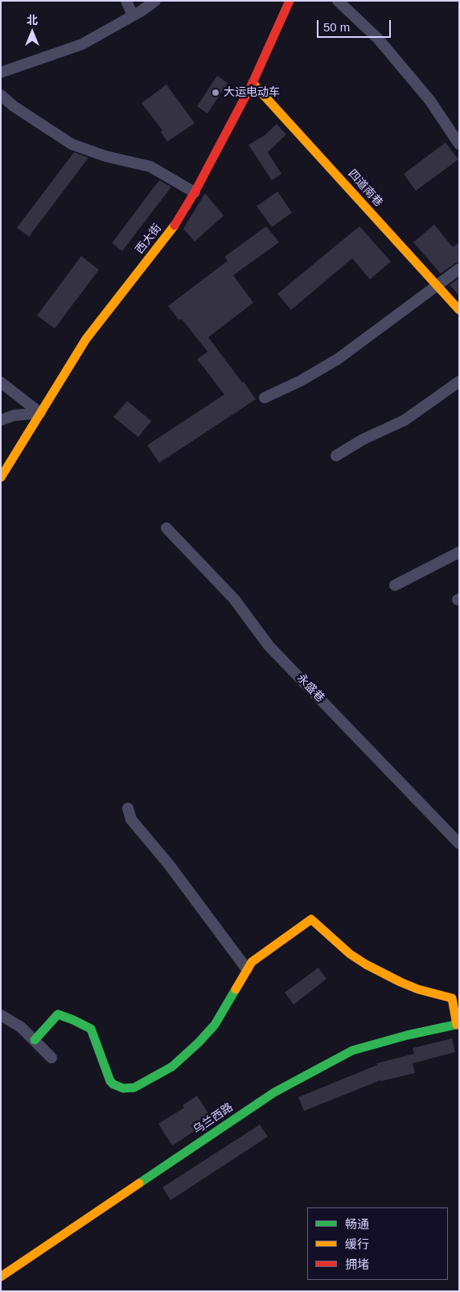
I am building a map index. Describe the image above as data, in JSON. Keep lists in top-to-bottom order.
{
  "streets": {
    "main road": ["四道南巷", "西大街", "乌兰西路"],
    "street": ["永盛巷"]
  },
  "crossings": [
    ["四道南巷", "西大街"]
  ],
  "places": ["大运电动车"],
  "legend": ["畅通", "缓行", "拥堵"],
  "scale_bar": "50 m",
  "north": "top"
}
